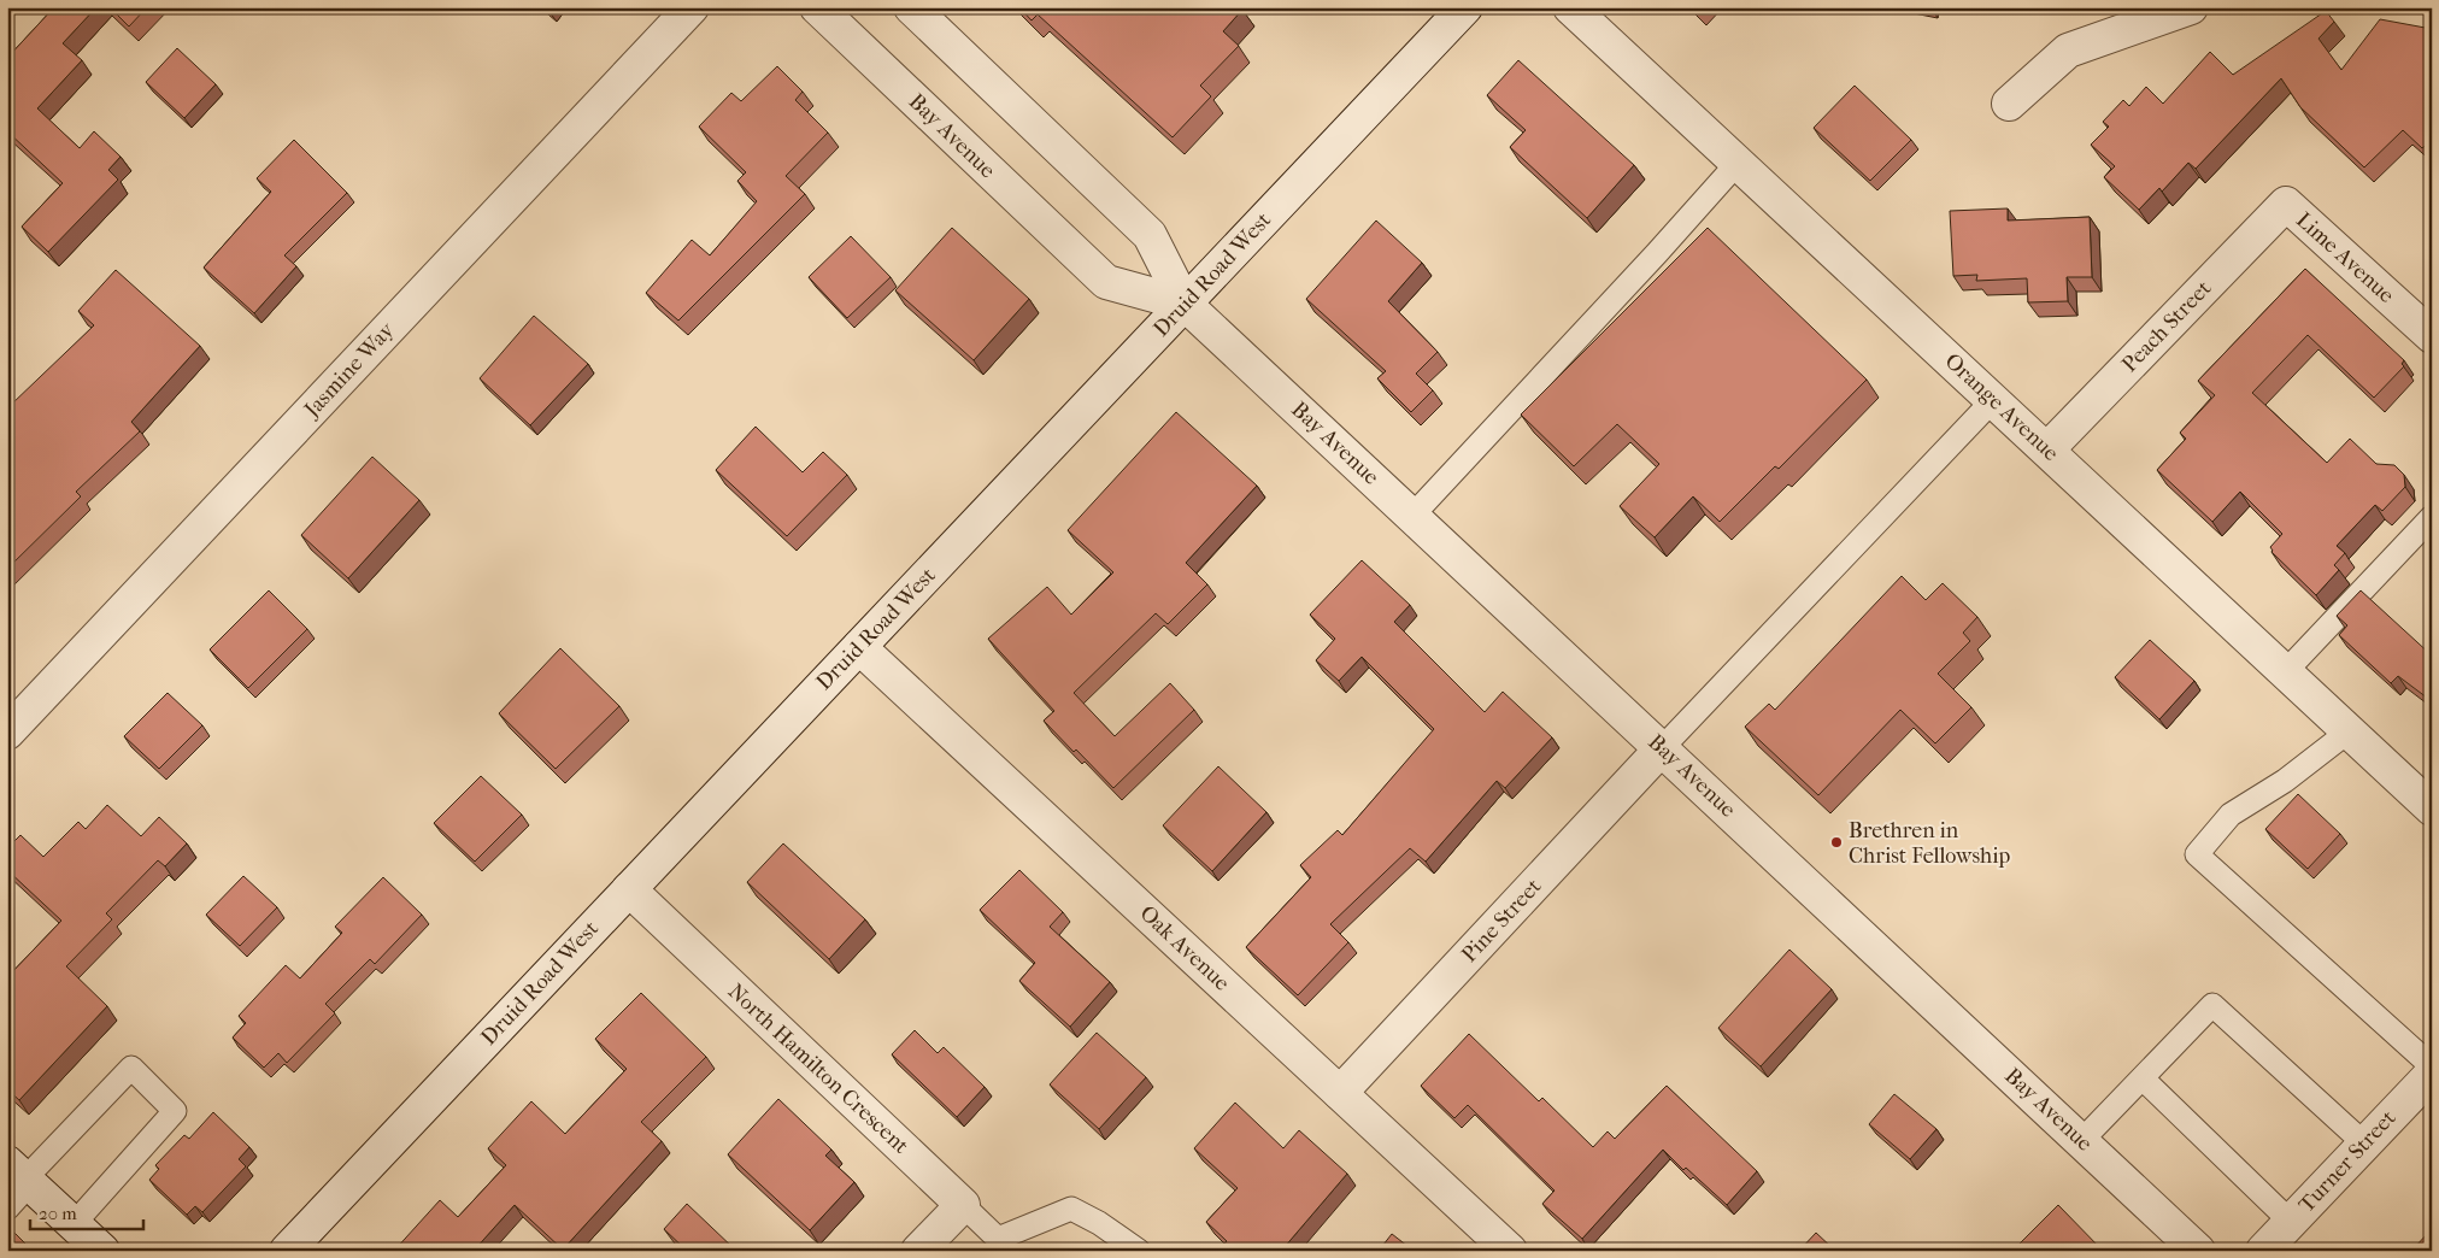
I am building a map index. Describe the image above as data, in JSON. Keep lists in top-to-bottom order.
{
  "streets": {
    "street": [
      "Bay Avenue",
      "Lime Avenue",
      "Druid Road West",
      "Peach Street",
      "Jasmine Way",
      "Orange Avenue",
      "Pine Street",
      "Oak Avenue",
      "North Hamilton Crescent",
      "Turner Street"
    ]
  },
  "crossings": [
    ["Bay Avenue", "Druid Road West"],
    ["Bay Avenue", "Pine Street"],
    ["Lime Avenue", "Peach Street"],
    ["Druid Road West", "Oak Avenue"],
    ["Druid Road West", "North Hamilton Crescent"],
    ["Peach Street", "Orange Avenue"],
    ["Pine Street", "Oak Avenue"]
  ],
  "places": ["Brethren in Christ Fellowship"],
  "scale_bar": "20 m"
}
